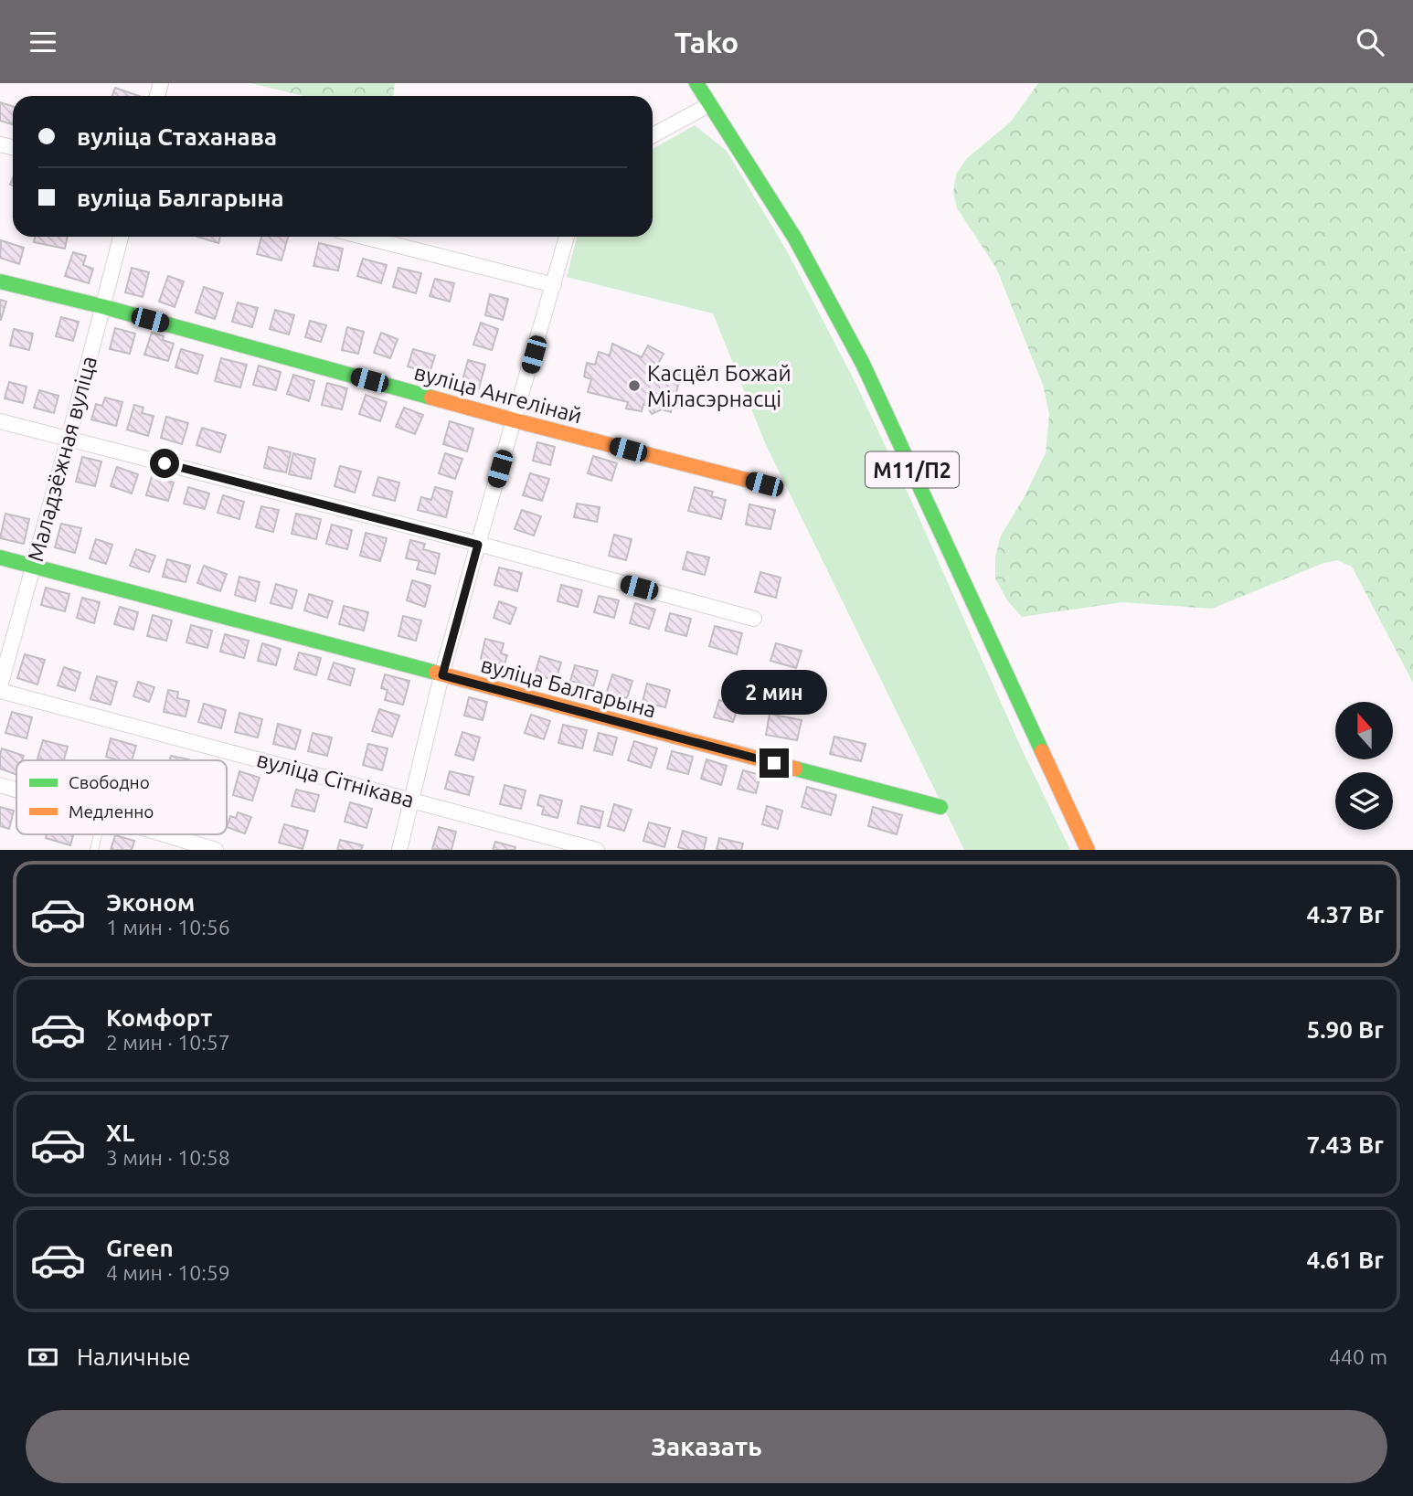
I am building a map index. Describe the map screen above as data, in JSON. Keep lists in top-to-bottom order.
{
  "streets": {
    "main road": ["вуліца Ангелінай", "М11/П2", "вуліца Балгарына"],
    "street": ["Маладзёжная вуліца", "вуліца Сітнікава"]
  },
  "crossings": [
    ["вуліца Ангелінай", "Маладзёжная вуліца"],
    ["Маладзёжная вуліца", "вуліца Балгарына"],
    ["Маладзёжная вуліца", "вуліца Сітнікава"]
  ],
  "places": ["Касцёл Божай Міласэрнасці"],
  "legend": ["Свободно", "Медленно"],
  "north": "top",
  "page": {
    "header": "Tako",
    "banner": ["вуліца Стаханава", "вуліца Балгарына"],
    "bubble": "2 мин",
    "list": [
      {
        "name": "Эконом",
        "note": "1 мин · 10:56",
        "value": "4.37 Br"
      },
      {
        "name": "Комфорт",
        "note": "2 мин · 10:57",
        "value": "5.90 Br"
      },
      {
        "name": "XL",
        "note": "3 мин · 10:58",
        "value": "7.43 Br"
      },
      {
        "name": "Green",
        "note": "4 мин · 10:59",
        "value": "4.61 Br"
      }
    ],
    "pay": ["Наличные", "440 m"],
    "buttons": "Заказать"
  }
}
